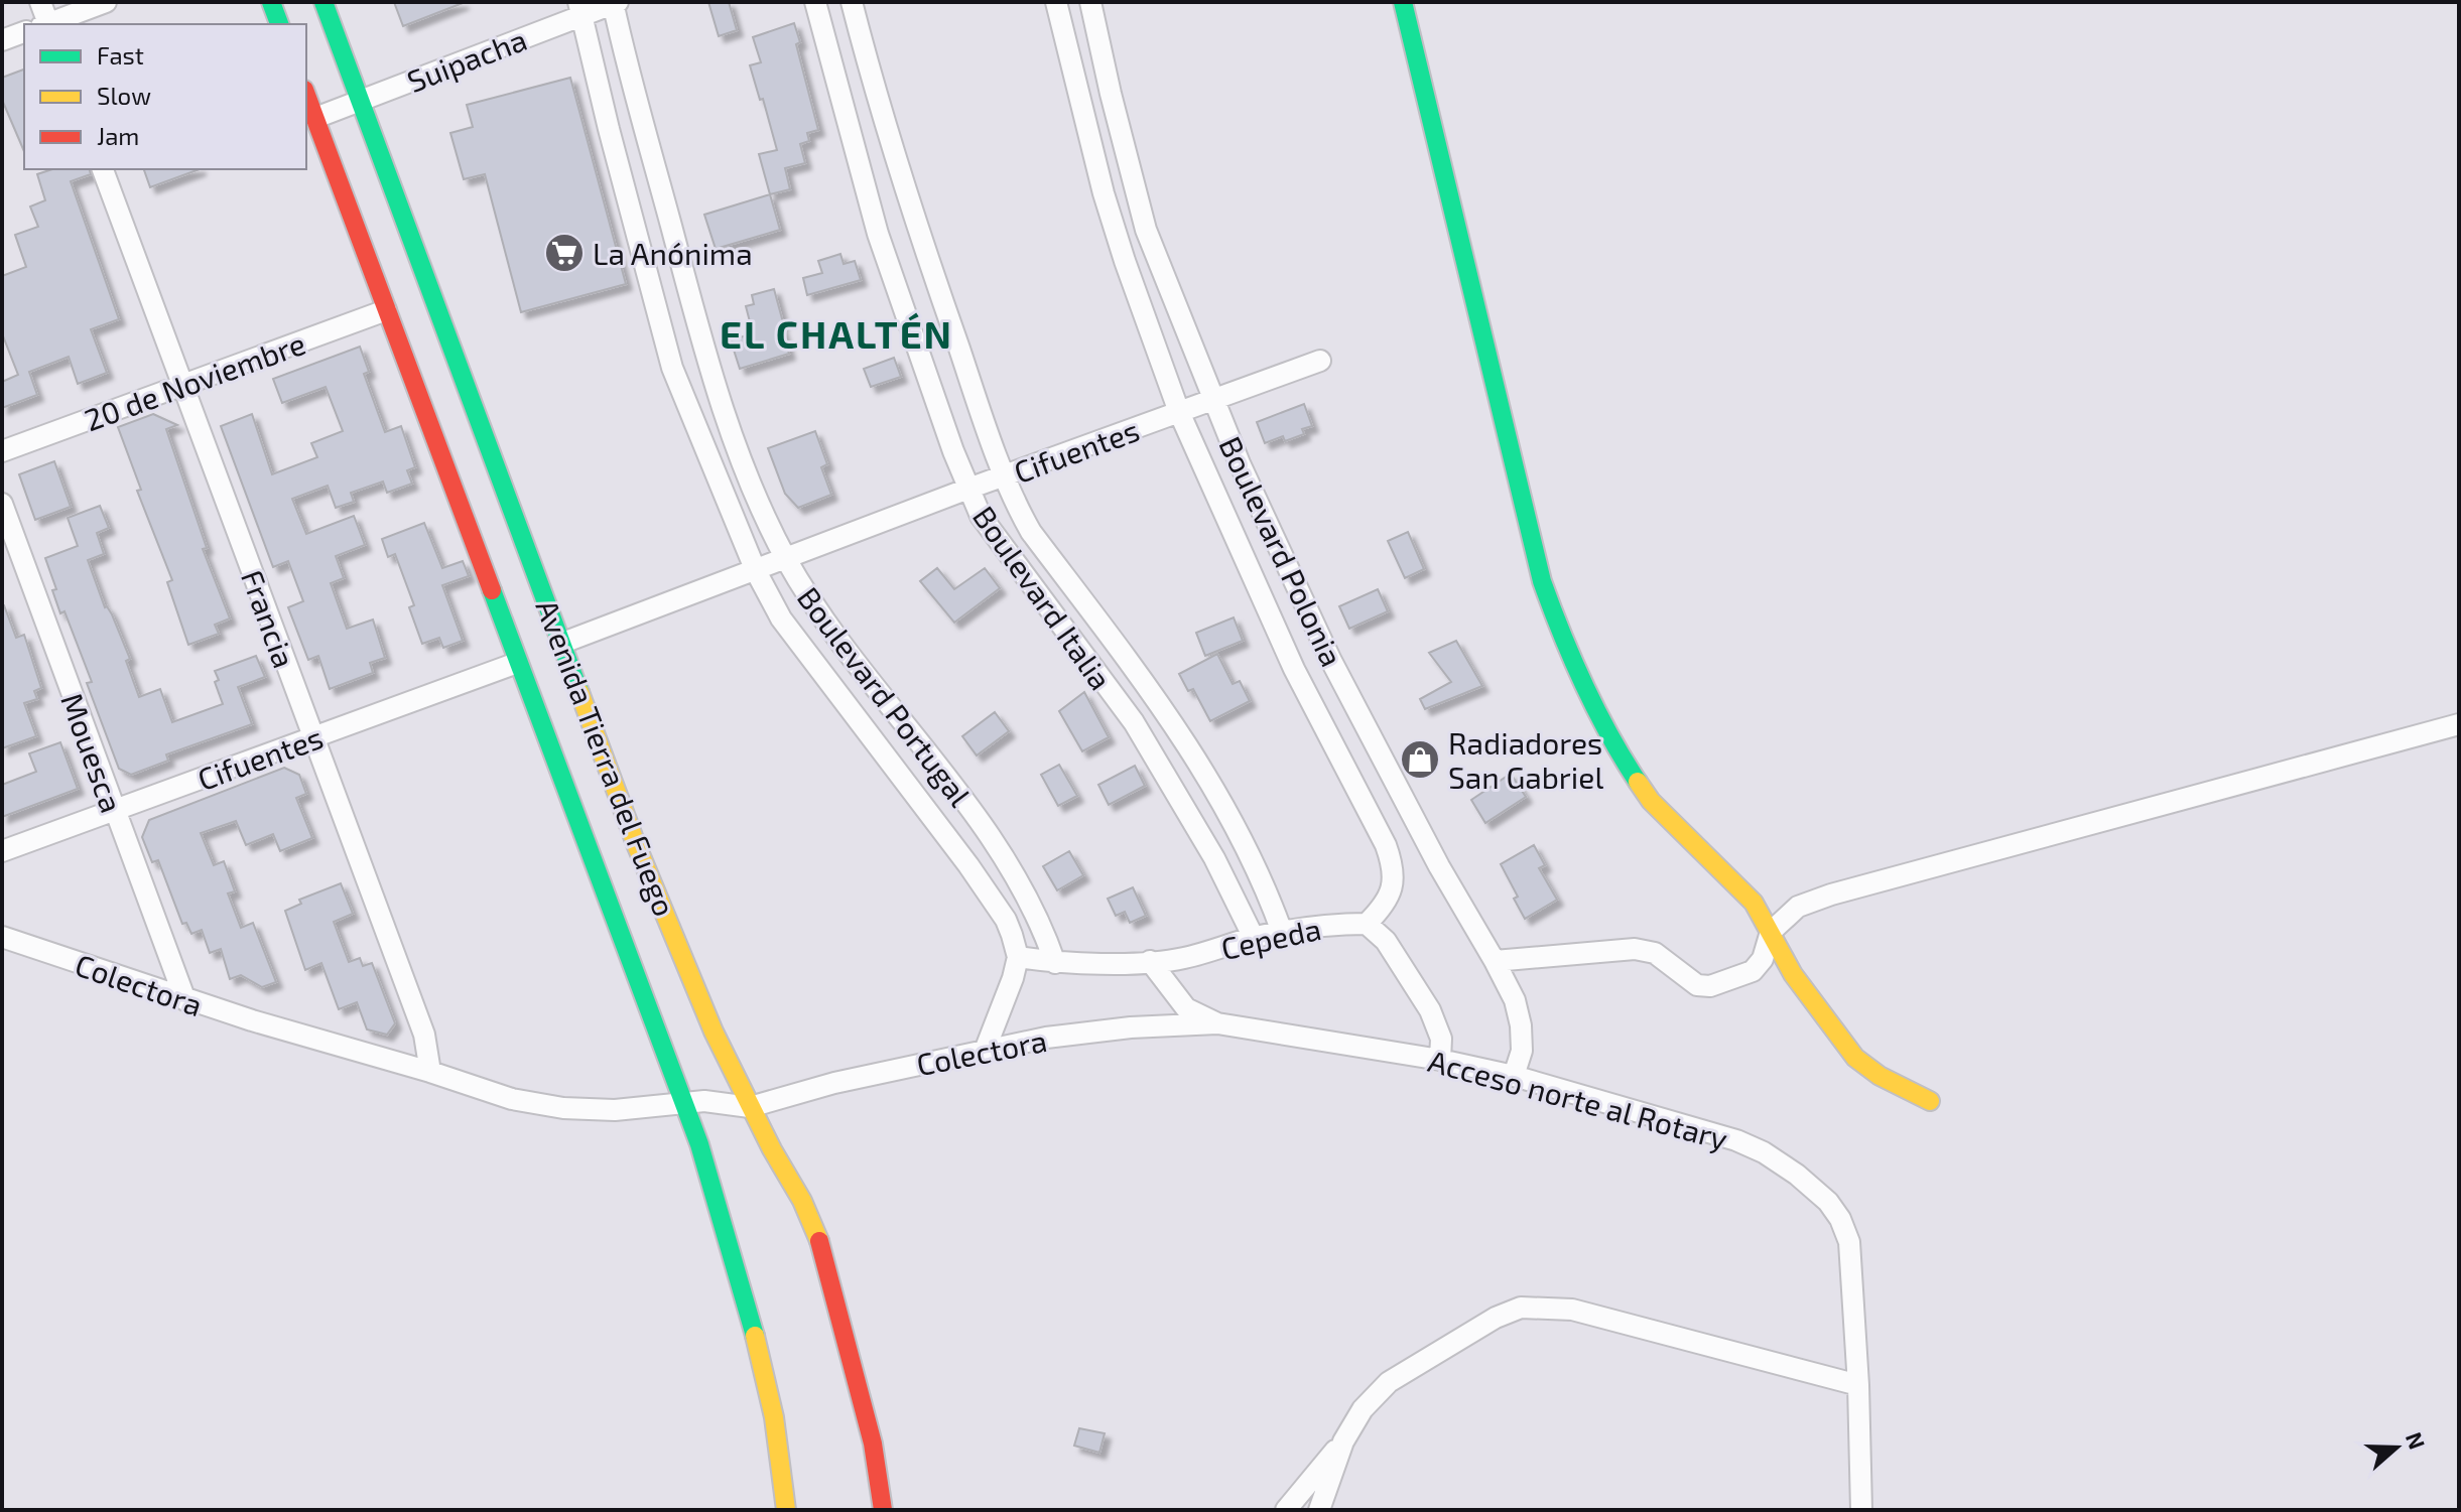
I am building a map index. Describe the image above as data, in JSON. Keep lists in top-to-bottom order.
{
  "streets": {
    "street": [
      "Suipacha",
      "20 de Noviembre",
      "Cifuentes",
      "Boulevard Polonia",
      "Boulevard Italia",
      "Francia",
      "Boulevard Portugal",
      "Mouesca",
      "Avenida Tierra del Fuego",
      "Cepeda",
      "Colectora",
      "Acceso norte al Rotary"
    ]
  },
  "crossings": [
    ["Suipacha", "Boulevard Portugal"],
    ["Suipacha", "Avenida Tierra del Fuego"],
    ["20 de Noviembre", "Francia"],
    ["20 de Noviembre", "Avenida Tierra del Fuego"],
    ["Cifuentes", "Boulevard Polonia"],
    ["Cifuentes", "Boulevard Italia"],
    ["Cifuentes", "Francia"],
    ["Cifuentes", "Boulevard Portugal"],
    ["Cifuentes", "Mouesca"],
    ["Cifuentes", "Avenida Tierra del Fuego"],
    ["Boulevard Polonia", "Cepeda"],
    ["Boulevard Polonia", "Acceso norte al Rotary"],
    ["Boulevard Italia", "Cepeda"],
    ["Francia", "Colectora"],
    ["Boulevard Portugal", "Cepeda"],
    ["Mouesca", "Colectora"],
    ["Avenida Tierra del Fuego", "Colectora"],
    ["Cepeda", "Acceso norte al Rotary"],
    ["Colectora", "Acceso norte al Rotary"]
  ],
  "districts": ["EL CHALTÉN"],
  "places": {
    "supermarket": ["La Anónima"],
    "shop": ["Radiadores San Gabriel"]
  },
  "legend": ["Fast", "Slow", "Jam"],
  "north": "right"
}
